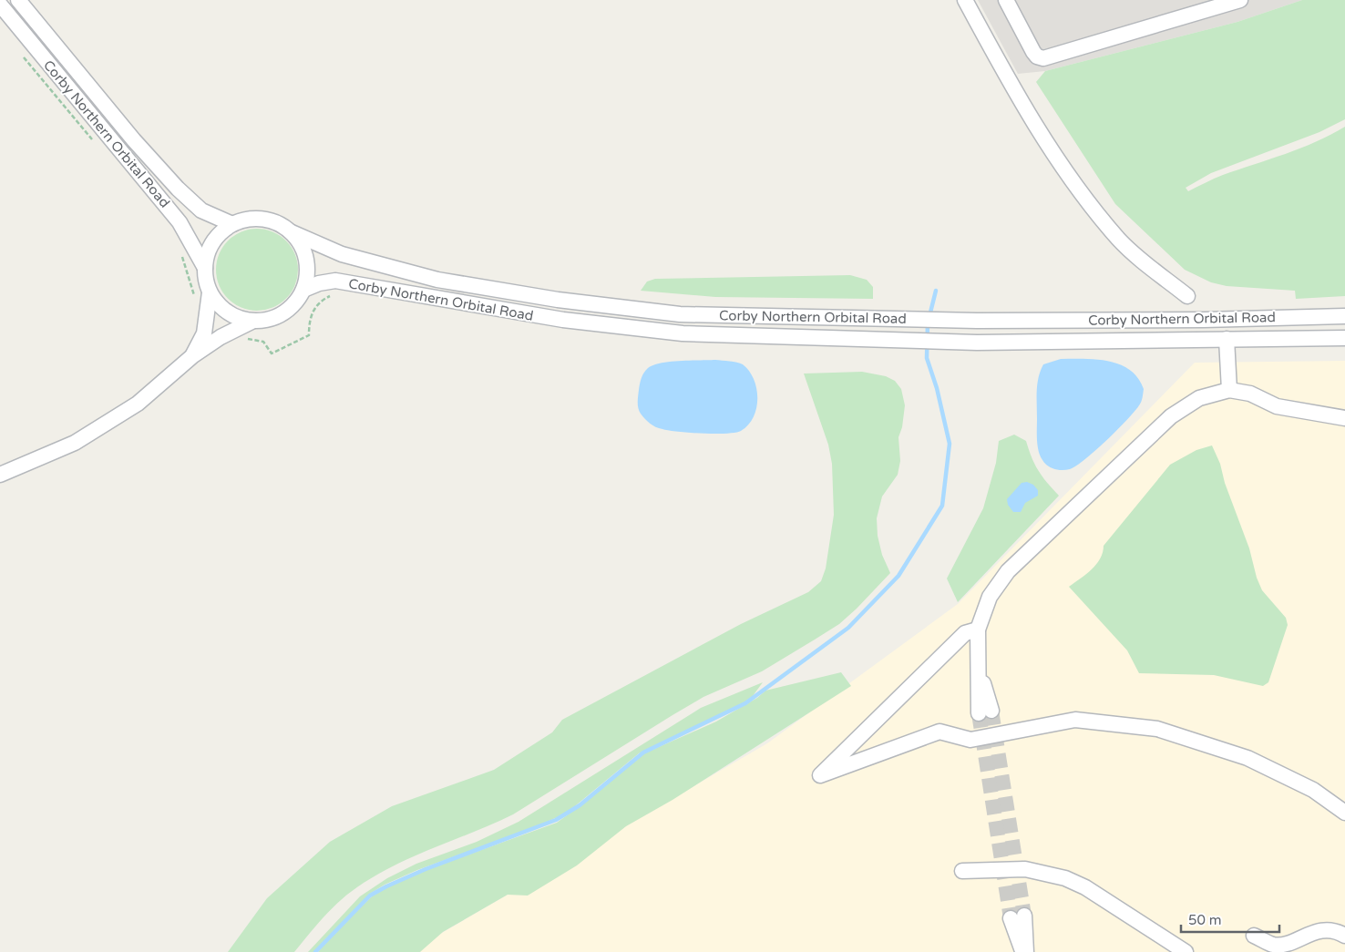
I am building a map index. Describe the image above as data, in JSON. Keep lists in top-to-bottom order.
{
  "streets": {
    "street": ["Corby Northern Orbital Road"]
  },
  "scale_bar": "50 m"
}
